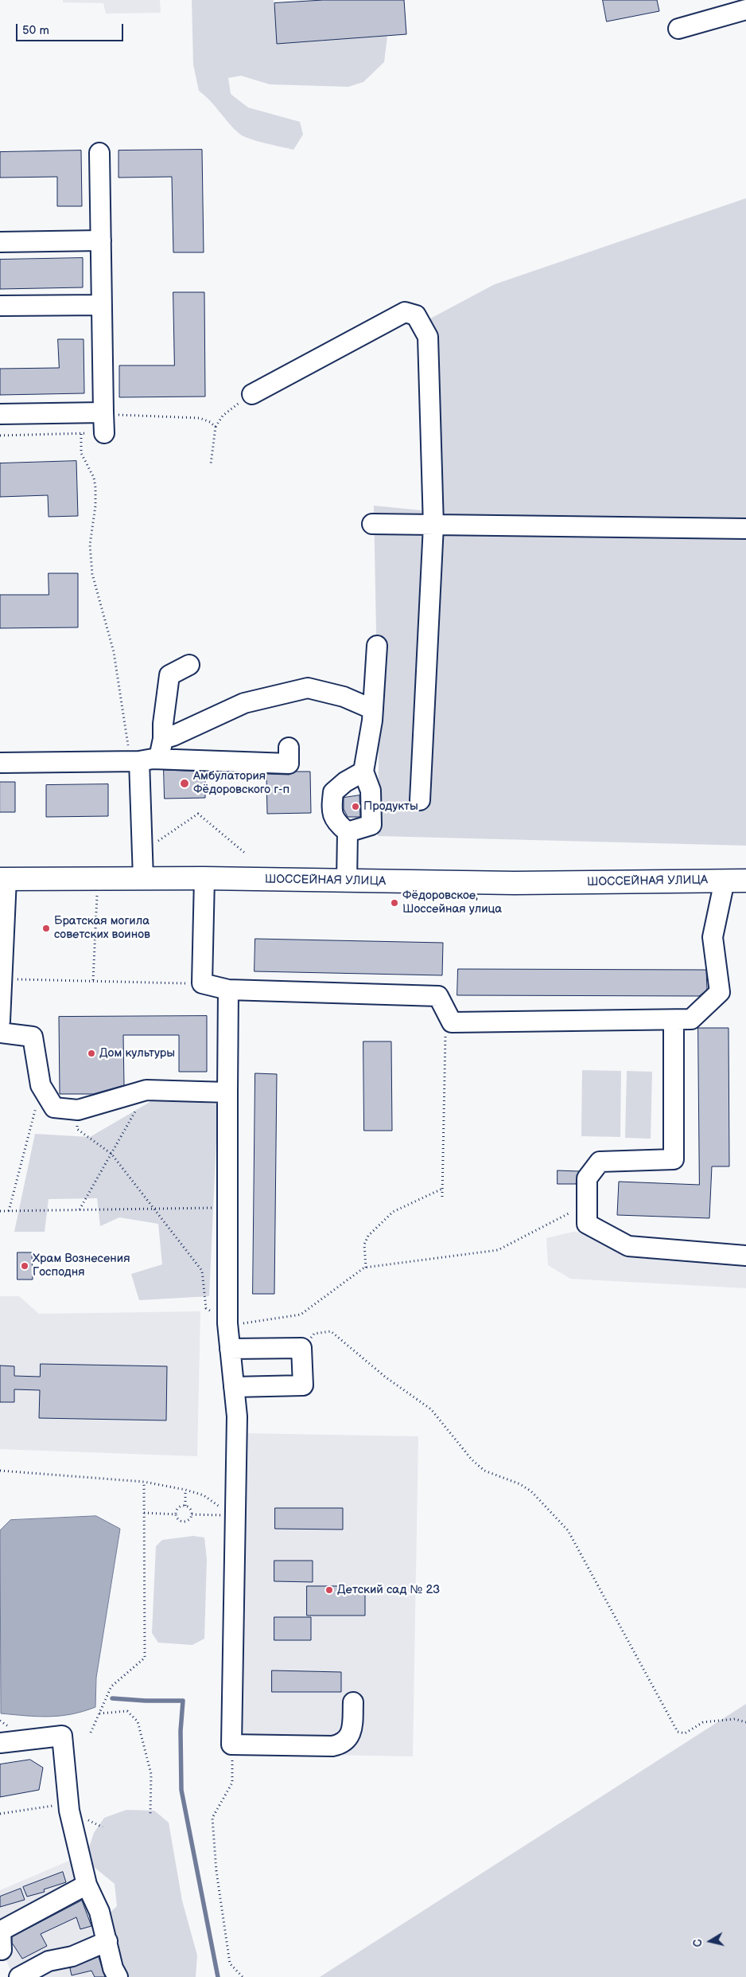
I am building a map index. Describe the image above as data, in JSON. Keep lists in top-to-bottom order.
{
  "streets": {
    "main road": ["ШОССЕЙНАЯ УЛИЦА"]
  },
  "places": [
    "Амбулатория Фёдоровского г-п",
    "Продукты",
    "Фёдоровское, Шоссейная улица",
    "Братская могила советских воинов",
    "Дом культуры",
    "Храм Вознесения Господня",
    "Детский сад № 23"
  ],
  "scale_bar": "50 m",
  "north": "left"
}
